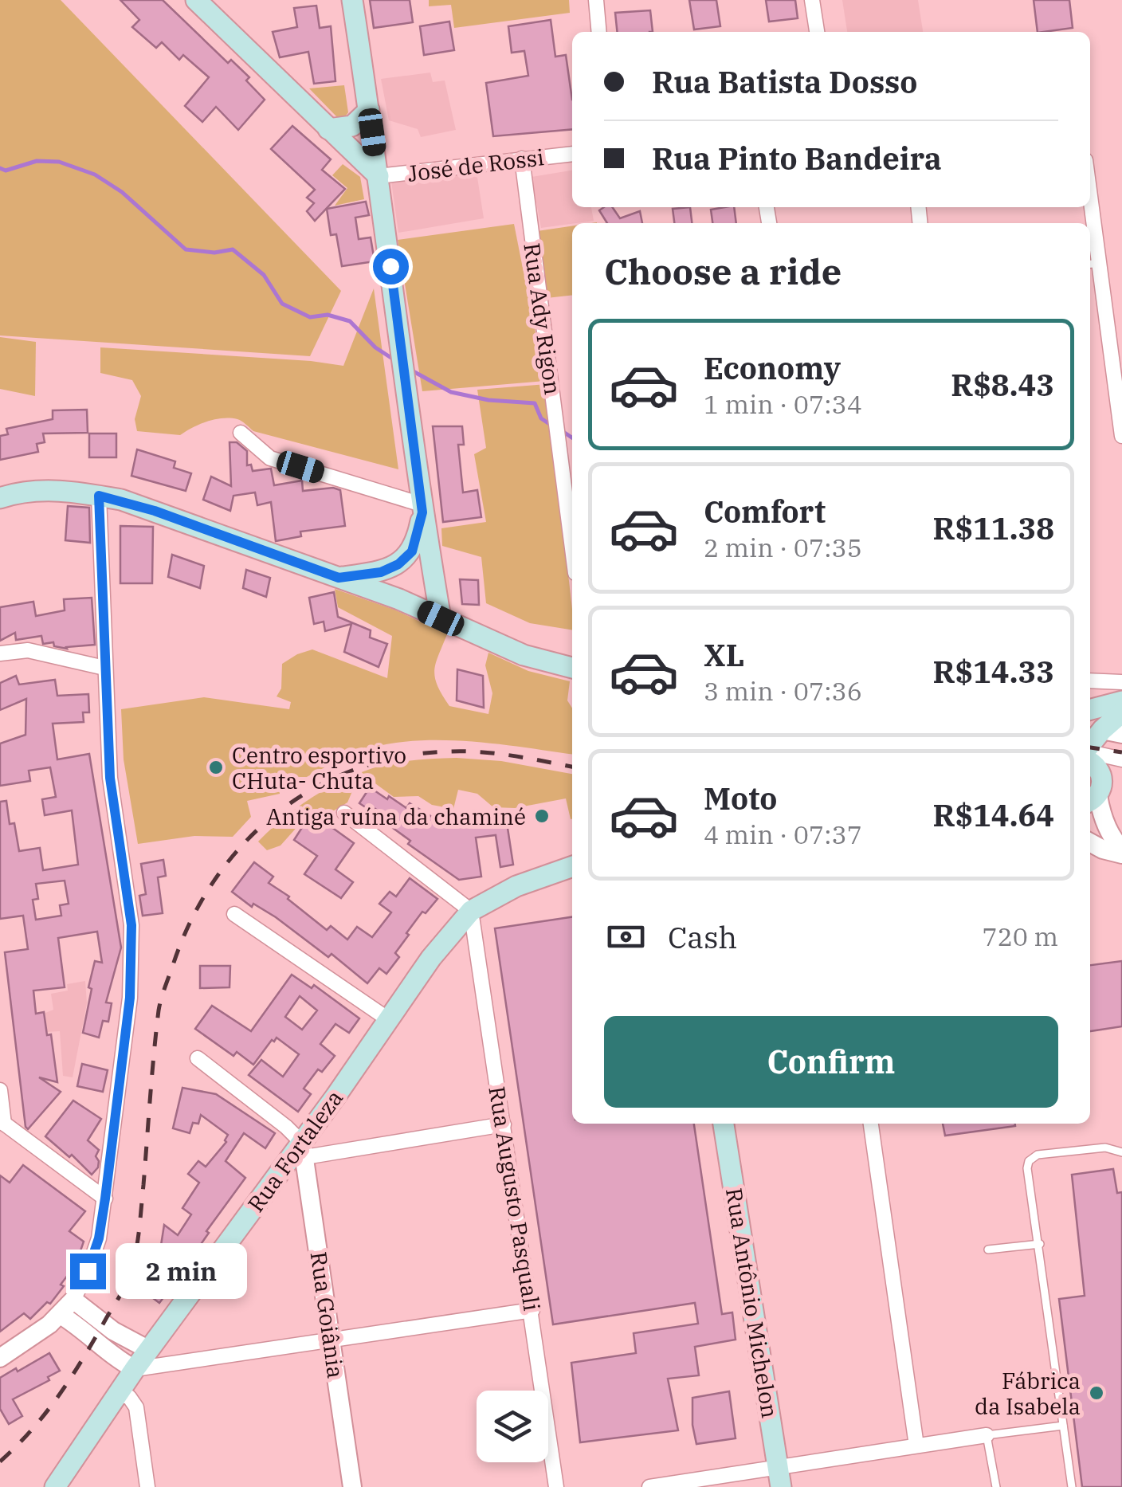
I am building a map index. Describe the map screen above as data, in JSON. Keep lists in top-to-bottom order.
{
  "streets": {
    "main road": ["Rua Fortaleza", "Rua Antônio Michelon"],
    "street": [
      "José de Rossi",
      "Rua Ady Rigon",
      "Rua Augusto Pasquali",
      "Rua Goiânia"
    ]
  },
  "crossings": [
    ["José de Rossi", "Rua Ady Rigon"],
    ["Rua Fortaleza", "Rua Augusto Pasquali"],
    ["Rua Fortaleza", "Rua Goiânia"]
  ],
  "places": ["Centro esportivo CHuta- Chuta", "Antiga ruína da chaminé", "Fábrica da Isabela"],
  "page": {
    "banner": ["Rua Batista Dosso", "Rua Pinto Bandeira"],
    "heading": "Choose a ride",
    "list": [
      {
        "name": "Economy",
        "note": "1 min · 07:34",
        "value": "R$8.43"
      },
      {
        "name": "Comfort",
        "note": "2 min · 07:35",
        "value": "R$11.38"
      },
      {
        "name": "XL",
        "note": "3 min · 07:36",
        "value": "R$14.33"
      },
      {
        "name": "Moto",
        "note": "4 min · 07:37",
        "value": "R$14.64"
      }
    ],
    "pay": ["Cash", "720 m"],
    "buttons": "Confirm",
    "bubble": "2 min"
  }
}
